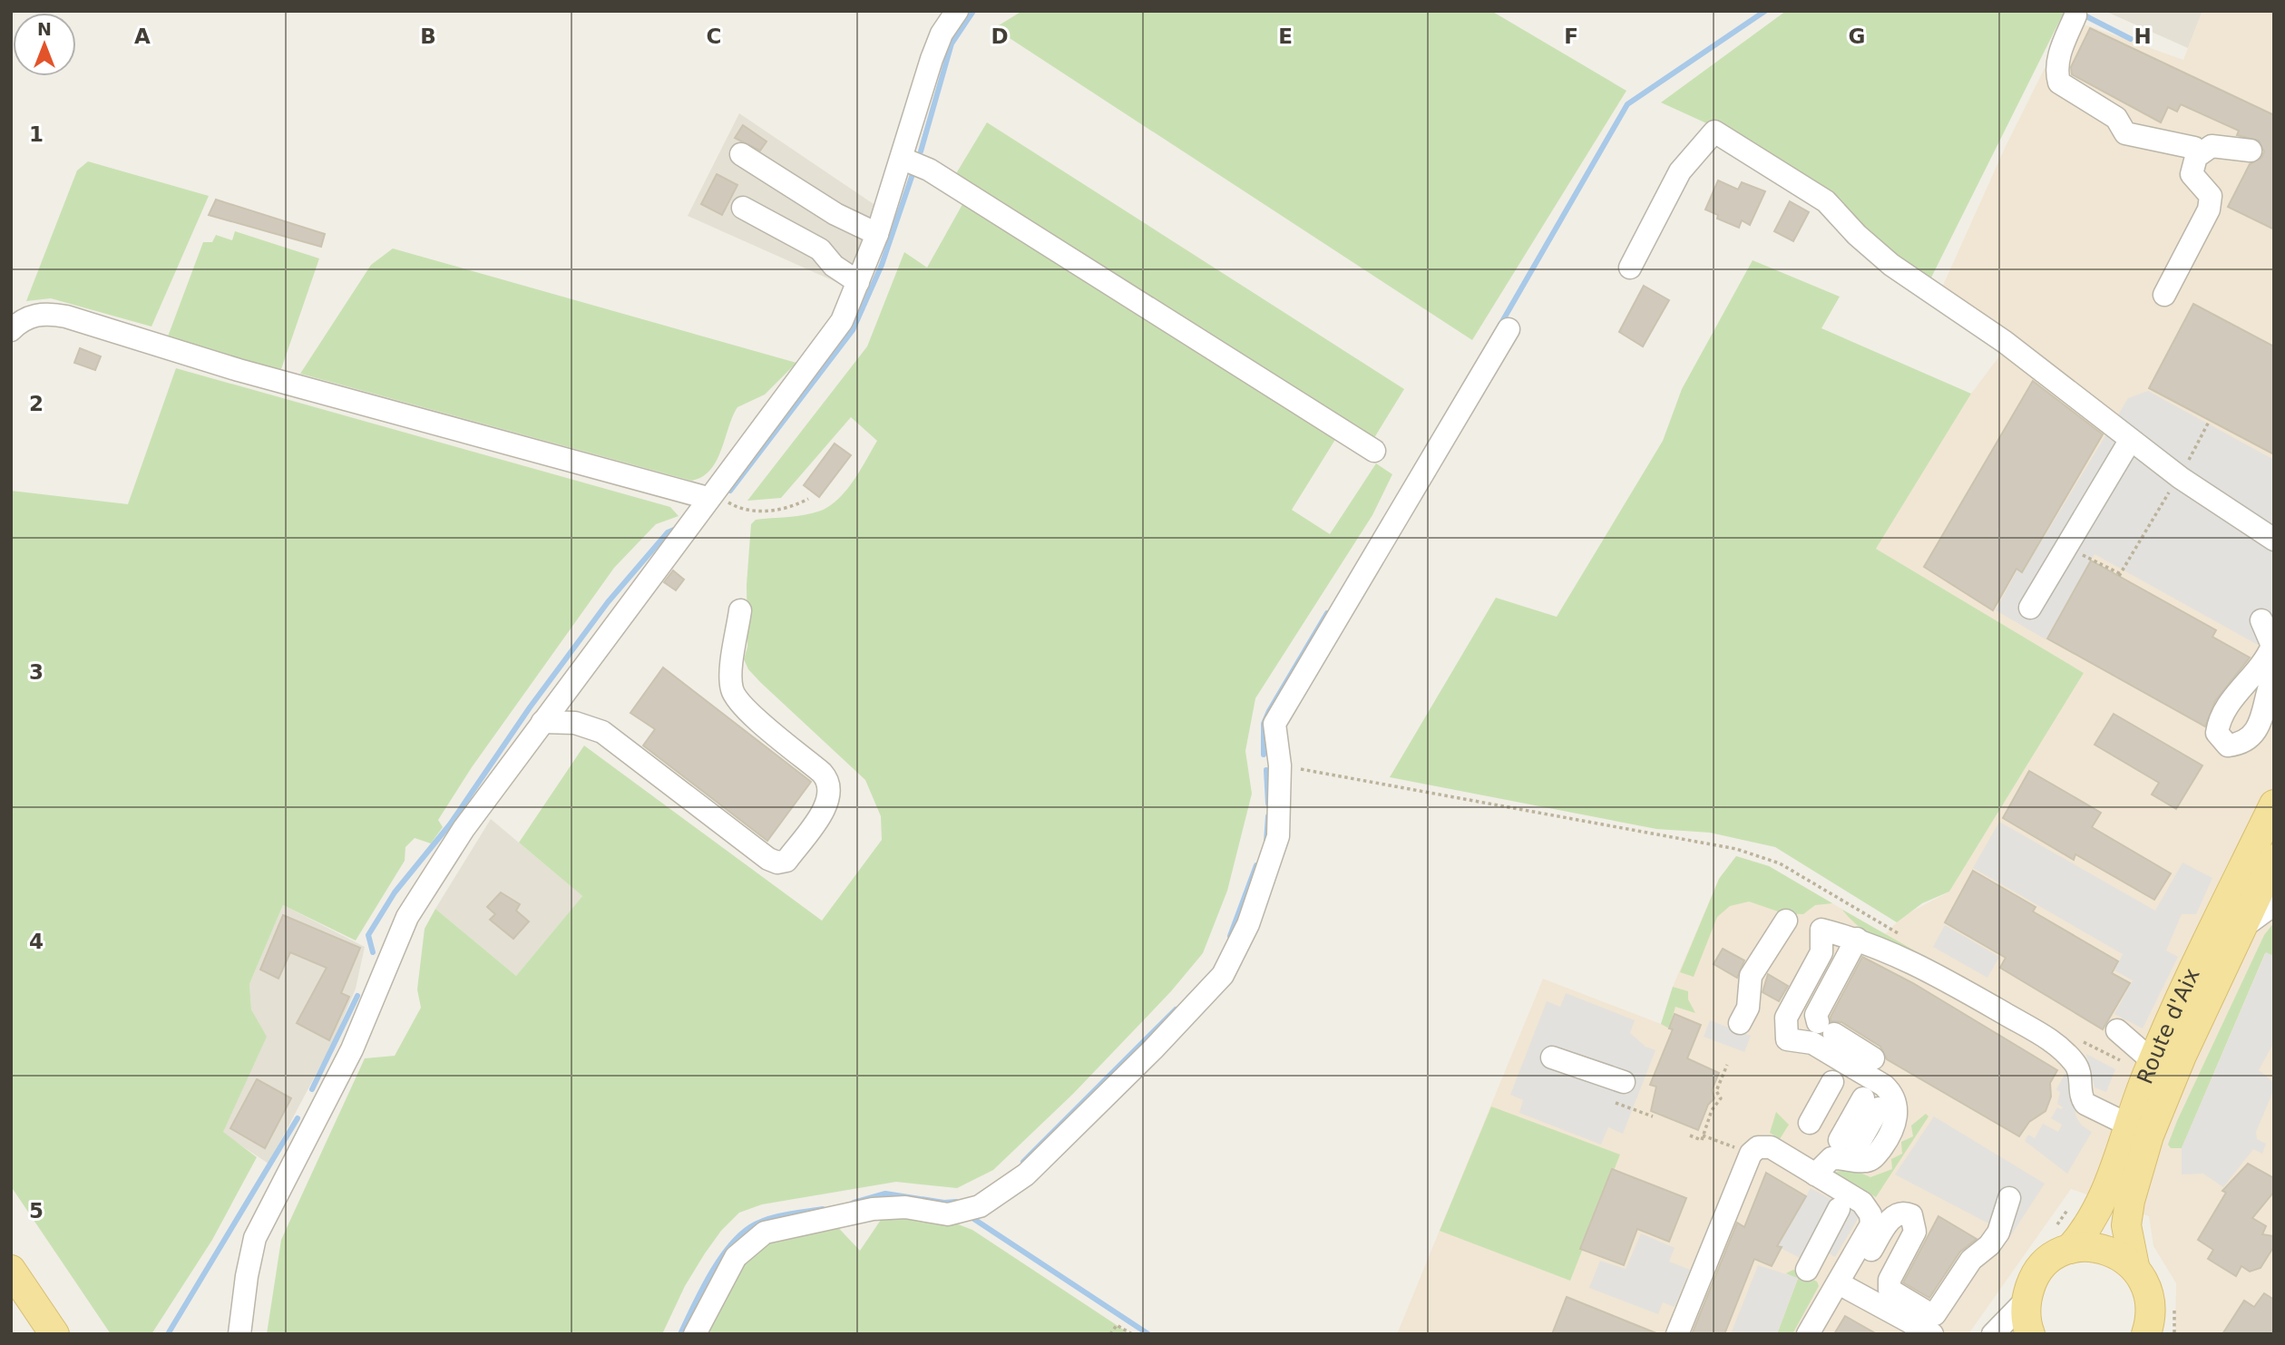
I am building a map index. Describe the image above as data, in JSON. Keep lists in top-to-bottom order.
{
  "streets": {
    "main road": ["Route d'Aix"]
  },
  "north": "top",
  "grid": {
    "columns": [
      "A",
      "B",
      "C",
      "D",
      "E",
      "F",
      "G",
      "H"
    ],
    "rows": [
      "1",
      "2",
      "3",
      "4",
      "5"
    ]
  }
}
